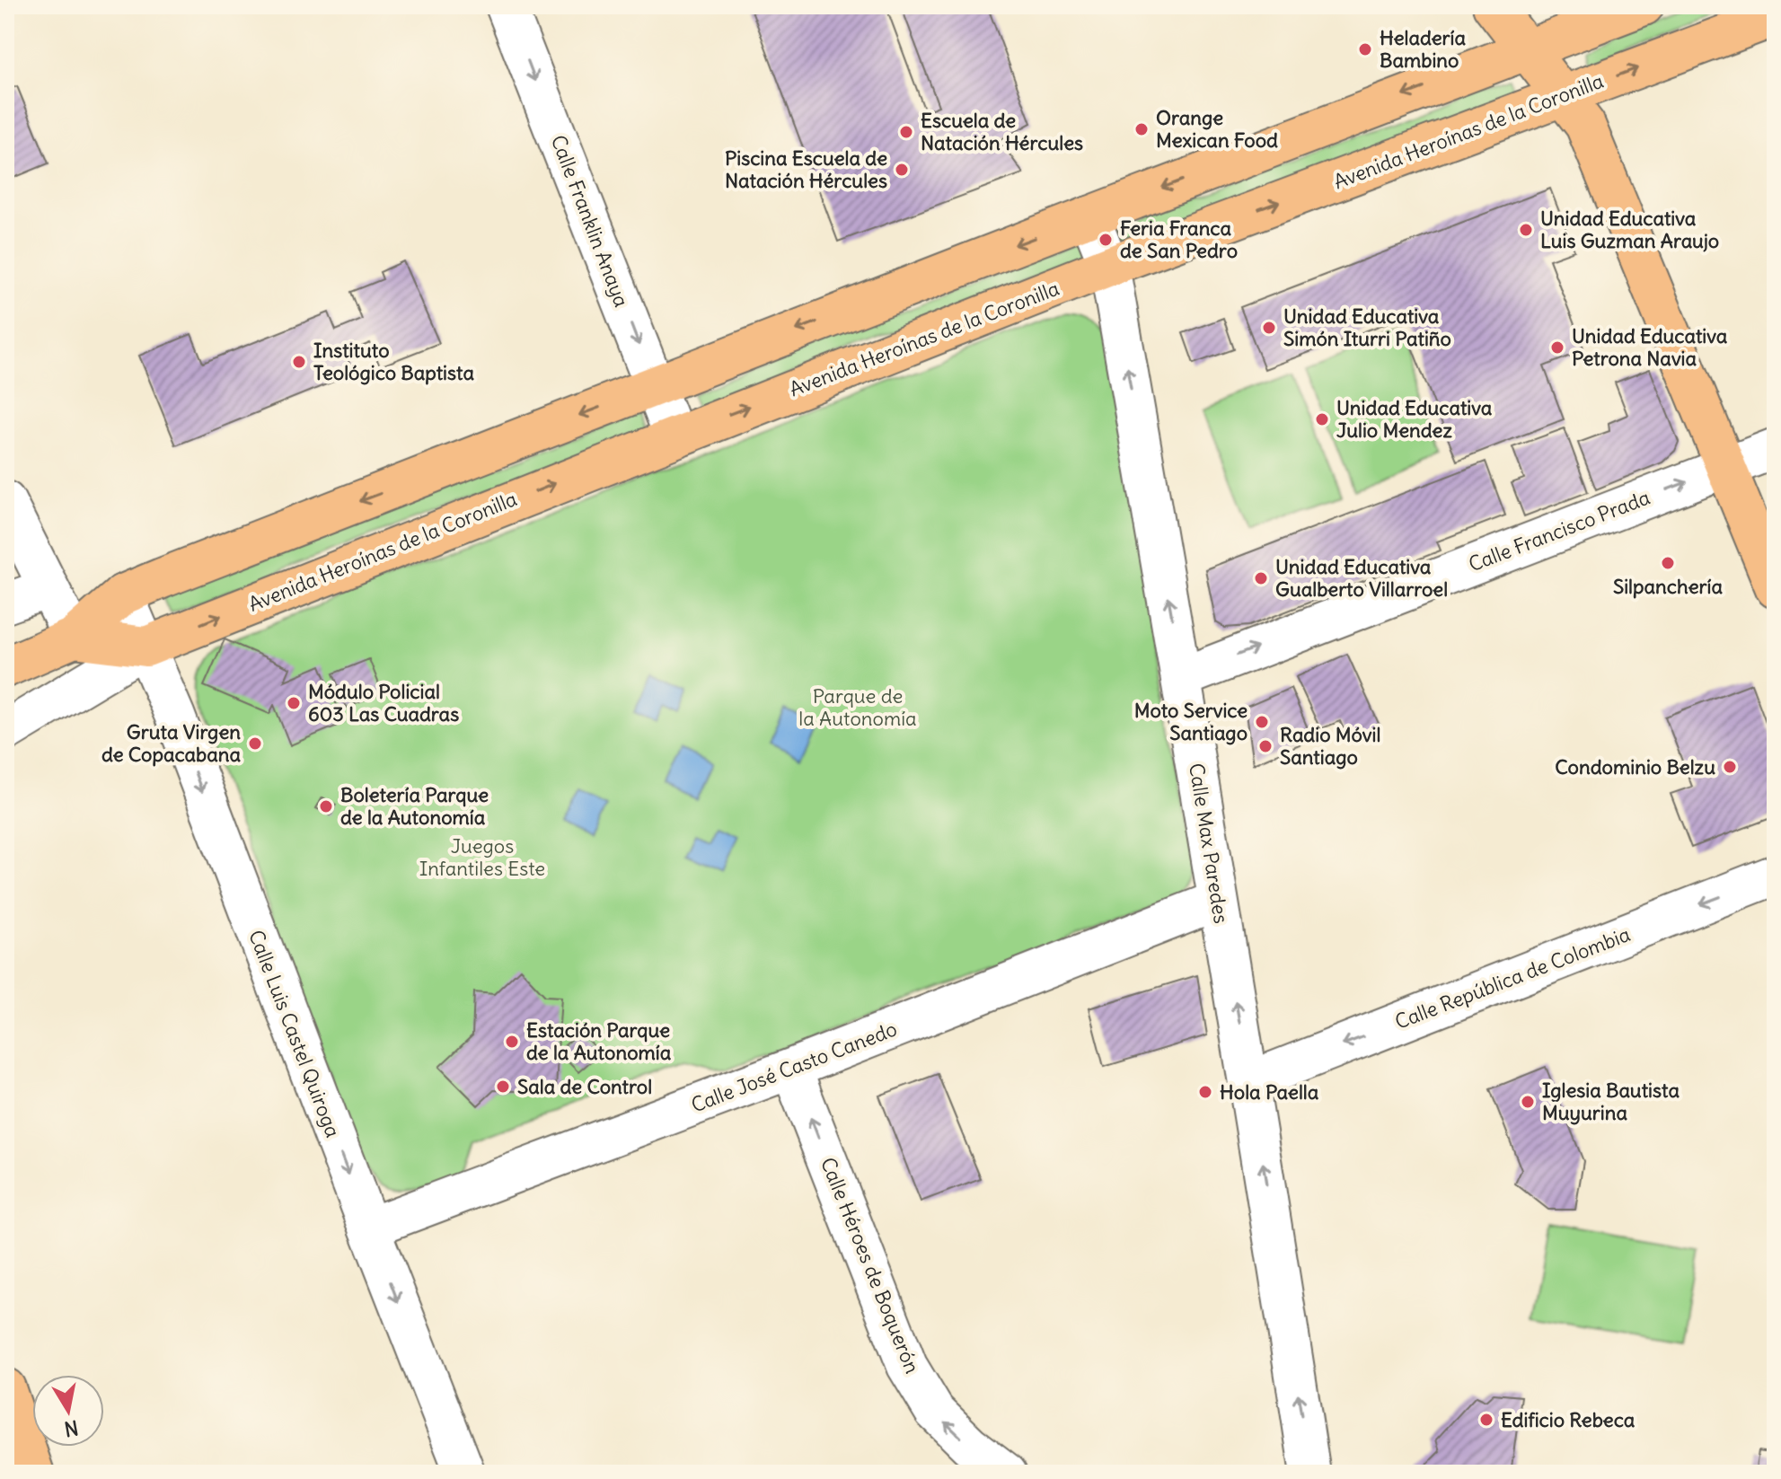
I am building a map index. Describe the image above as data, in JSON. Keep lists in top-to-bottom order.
{
  "streets": {
    "main road": ["Avenida Heroínas de la Coronilla"],
    "street": [
      "Calle Franklin Anaya",
      "Calle Francisco Prada",
      "Calle Max Paredes",
      "Calle República de Colombia",
      "Calle Luis Castel Quiroga",
      "Calle José Casto Canedo",
      "Calle Héroes de Boquerón"
    ]
  },
  "crossings": [
    ["Avenida Heroínas de la Coronilla", "Calle Franklin Anaya"],
    ["Avenida Heroínas de la Coronilla", "Calle Max Paredes"],
    ["Avenida Heroínas de la Coronilla", "Calle Luis Castel Quiroga"],
    ["Calle Francisco Prada", "Calle Max Paredes"],
    ["Calle Max Paredes", "Calle República de Colombia"],
    ["Calle Max Paredes", "Calle José Casto Canedo"],
    ["Calle Luis Castel Quiroga", "Calle José Casto Canedo"],
    ["Calle José Casto Canedo", "Calle Héroes de Boquerón"]
  ],
  "one_way": [
    "Calle Franklin Anaya",
    "Calle Francisco Prada",
    "Calle Max Paredes",
    "Calle República de Colombia",
    "Calle Luis Castel Quiroga",
    "Calle Héroes de Boquerón"
  ],
  "parks": ["Parque de la Autonomía", "Juegos Infantiles Este"],
  "places": [
    "Heladería Bambino",
    "Orange Mexican Food",
    "Escuela de Natación Hércules",
    "Piscina Escuela de Natación Hércules",
    "Unidad Educativa Luis Guzman Araujo",
    "Feria Franca de San Pedro",
    "Unidad Educativa Simón Iturri Patiño",
    "Unidad Educativa Petrona Navia",
    "Instituto Teológico Baptista",
    "Unidad Educativa Julio Mendez",
    "Silpanchería",
    "Unidad Educativa Gualberto Villarroel",
    "Módulo Policial 603 Las Cuadras",
    "Moto Service Santiago",
    "Gruta Virgen de Copacabana",
    "Radio Móvil Santiago",
    "Condominio Belzu",
    "Boletería Parque de la Autonomía",
    "Estación Parque de la Autonomía",
    "Sala de Control",
    "Hola Paella",
    "Iglesia Bautista Muyurina",
    "Edificio Rebeca"
  ],
  "north": "bottom"
}
